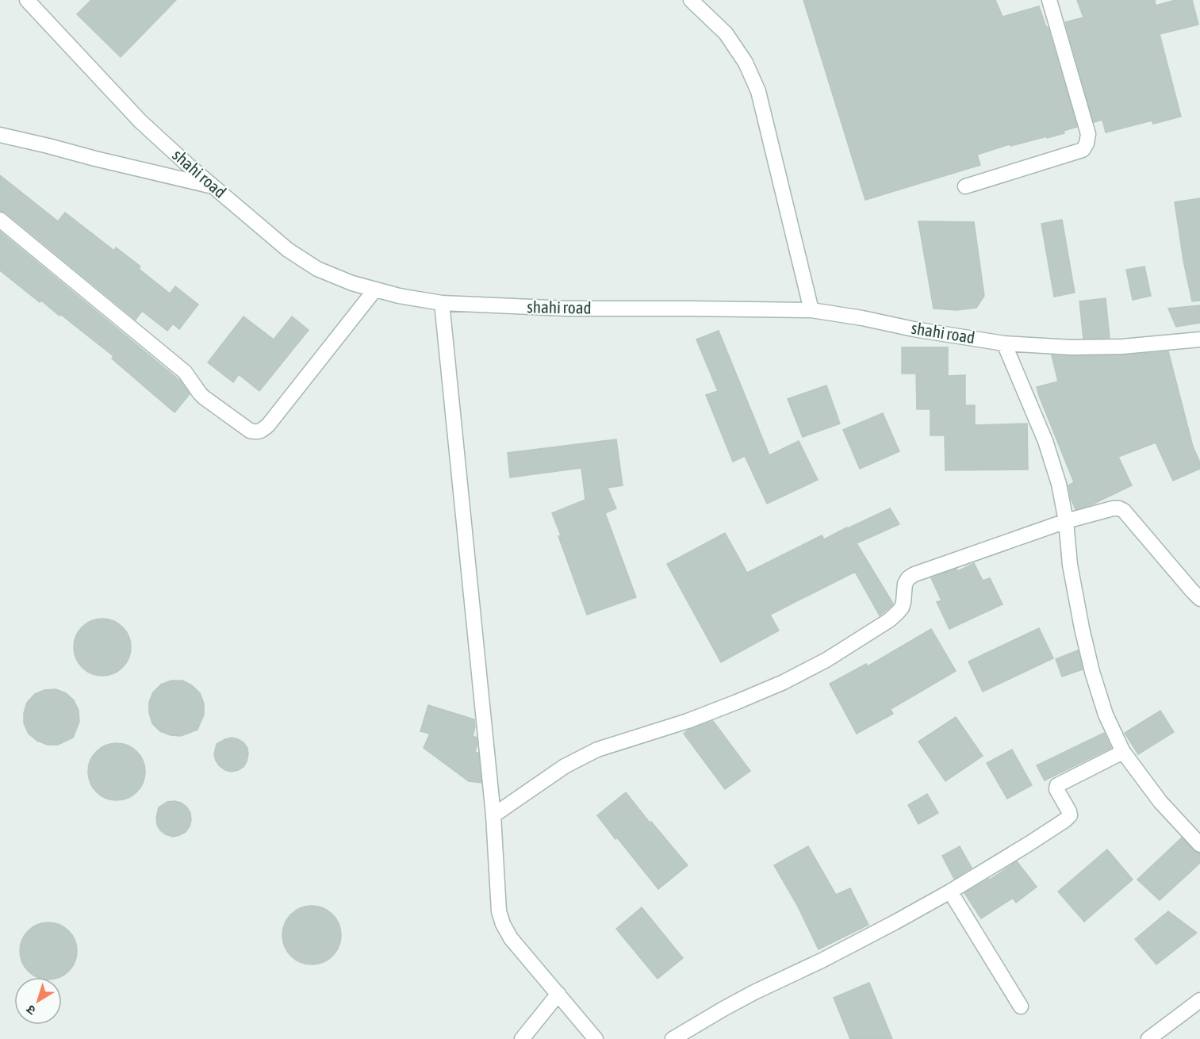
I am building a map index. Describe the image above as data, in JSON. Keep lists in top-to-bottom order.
{
  "streets": {
    "street": ["shahi road"]
  },
  "north": "bottom left"
}
